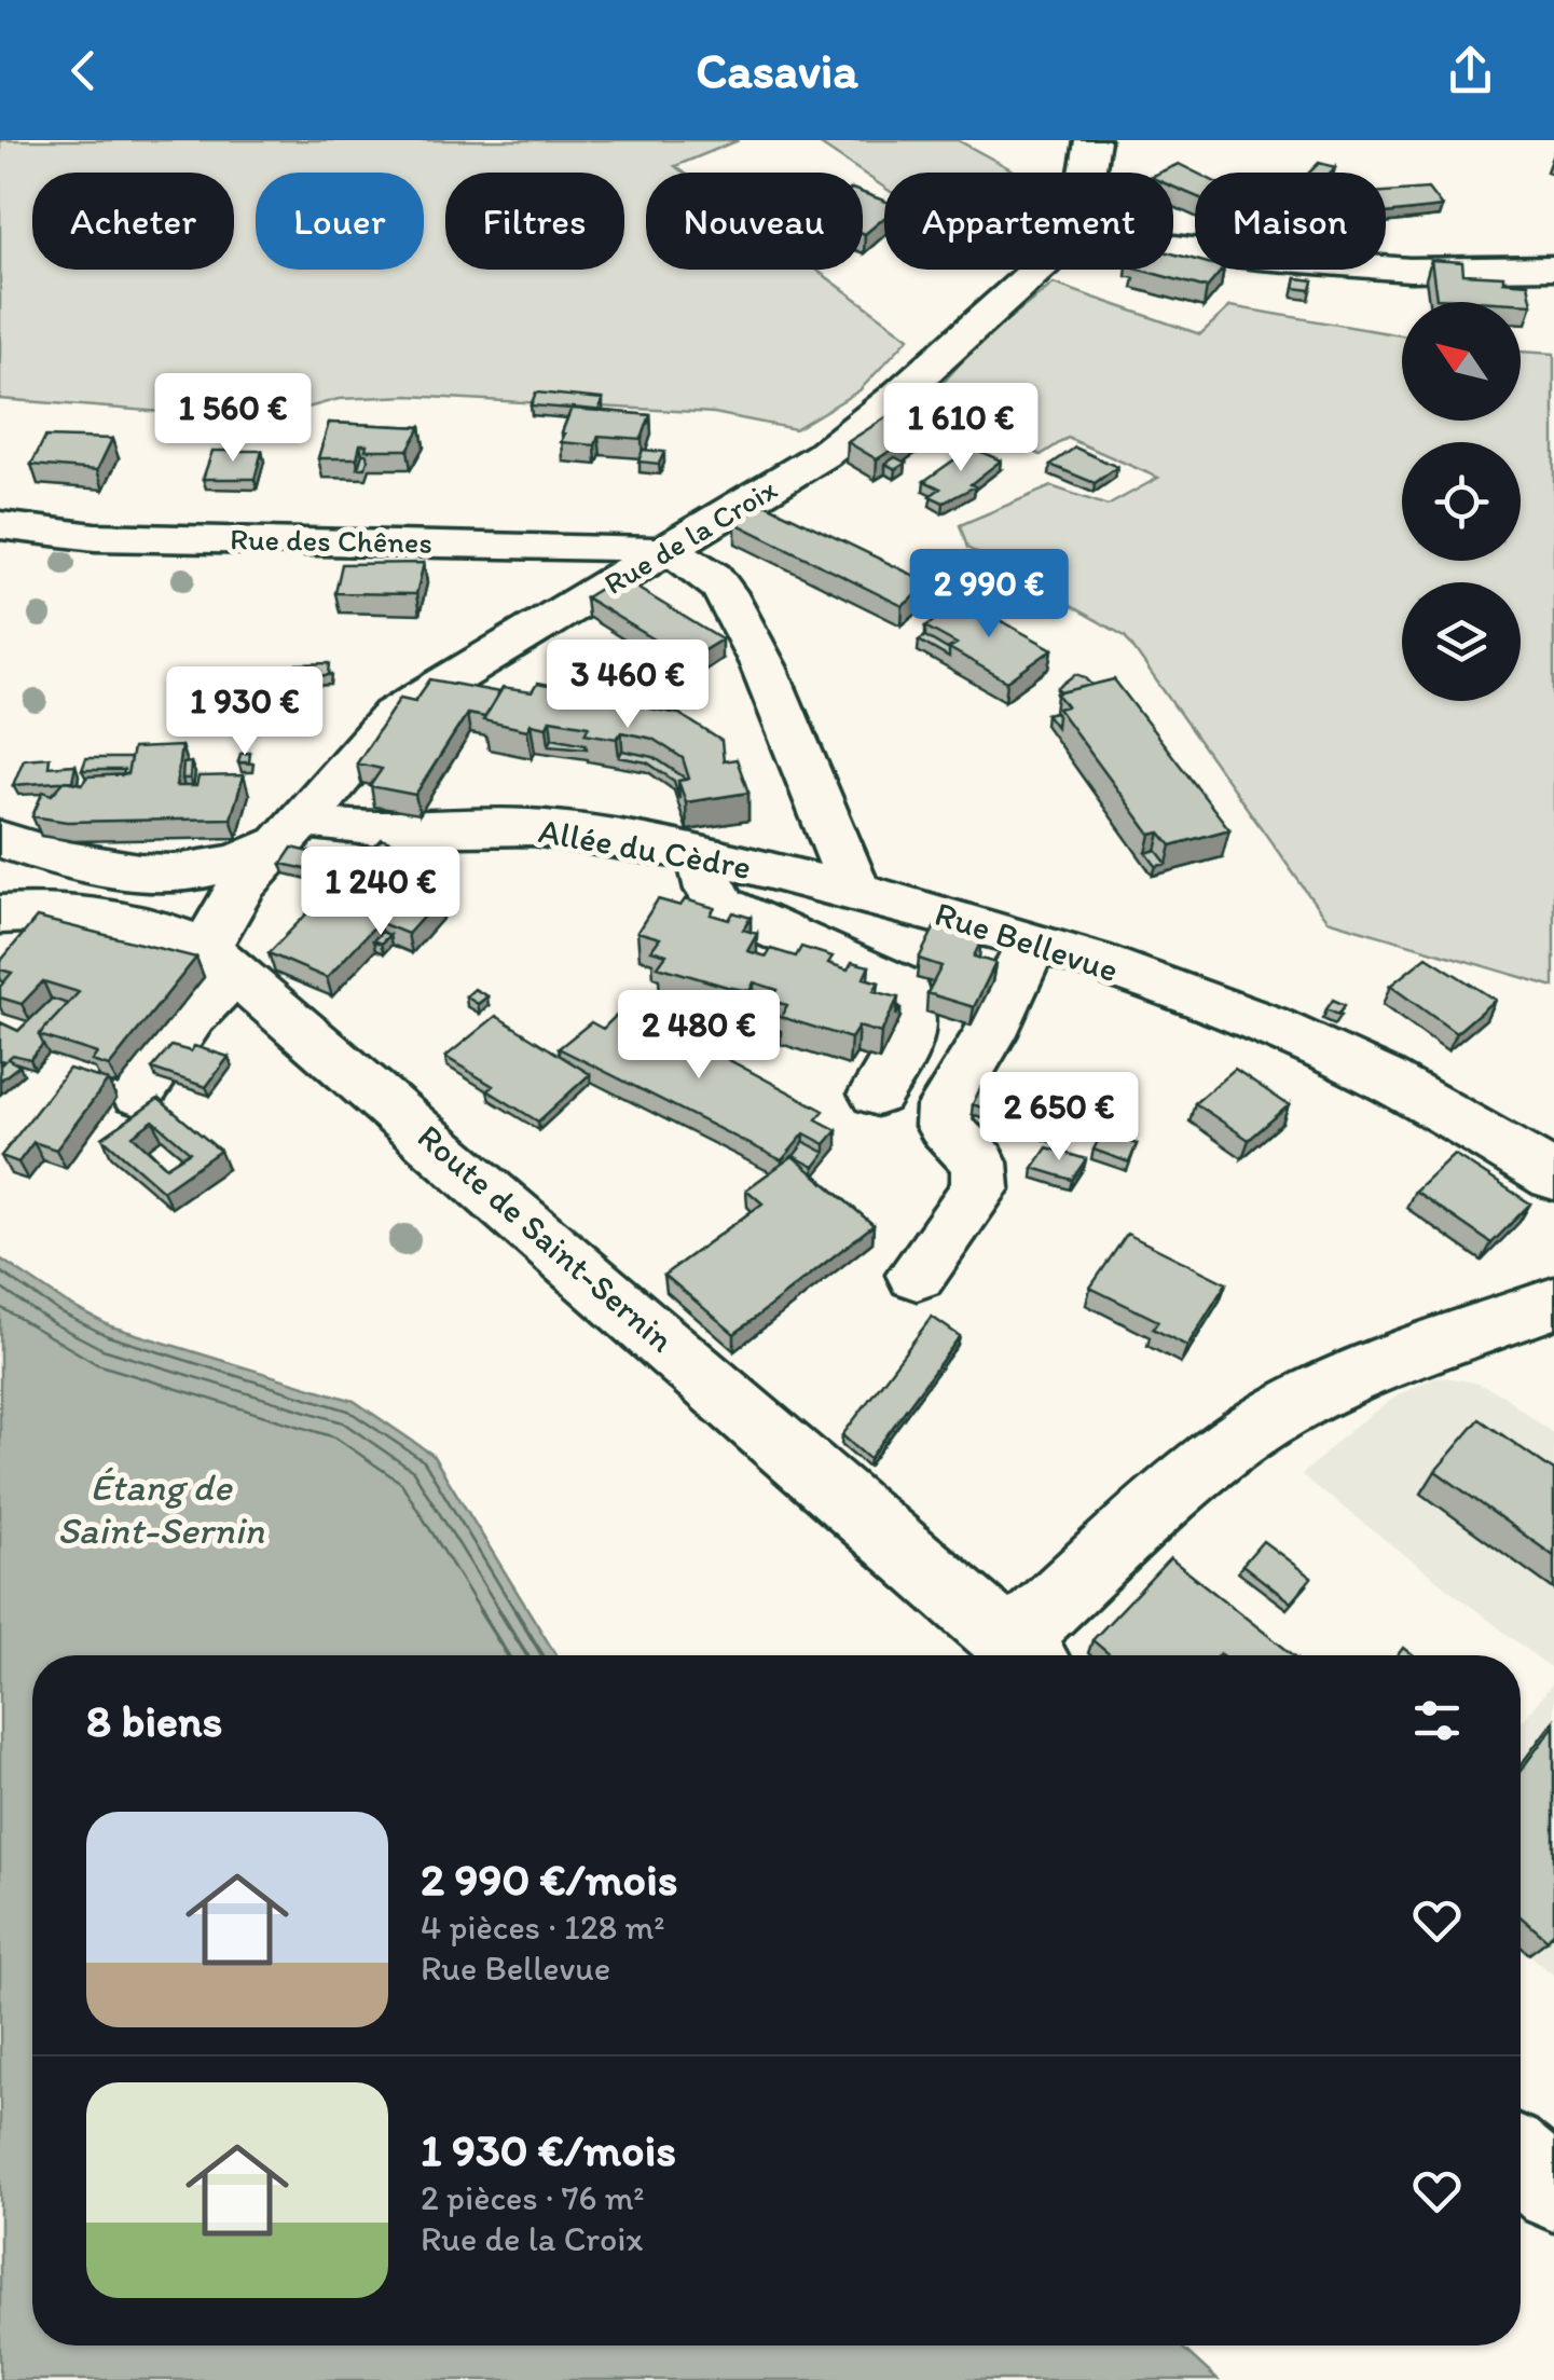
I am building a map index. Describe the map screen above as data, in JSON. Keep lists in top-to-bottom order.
{
  "streets": {
    "street": [
      "Rue de la Croix",
      "Rue des Chênes",
      "Allée du Cèdre",
      "Rue Bellevue",
      "Route de Saint-Sernin"
    ]
  },
  "crossings": [
    ["Rue de la Croix", "Rue des Chênes"],
    ["Rue de la Croix", "Allée du Cèdre"],
    ["Rue de la Croix", "Route de Saint-Sernin"],
    ["Allée du Cèdre", "Rue Bellevue"]
  ],
  "water": ["Étang de Saint-Sernin"],
  "north": "top left",
  "page": {
    "header": "Casavia",
    "chip": [
      "Acheter",
      "Louer",
      "Filtres",
      "Nouveau",
      "Appartement",
      "Maison"
    ],
    "price": [
      "1 560 €",
      "1 610 €",
      "2 990 €",
      "3 460 €",
      "1 930 €",
      "1 240 €",
      "2 480 €",
      "2 650 €"
    ],
    "heading": "8 biens",
    "list": [
      {
        "name": "2 990 €/mois",
        "note": "4 pièces · 128 m² · Rue Bellevue"
      },
      {
        "name": "1 930 €/mois",
        "note": "2 pièces · 76 m² · Rue de la Croix"
      }
    ]
  }
}
